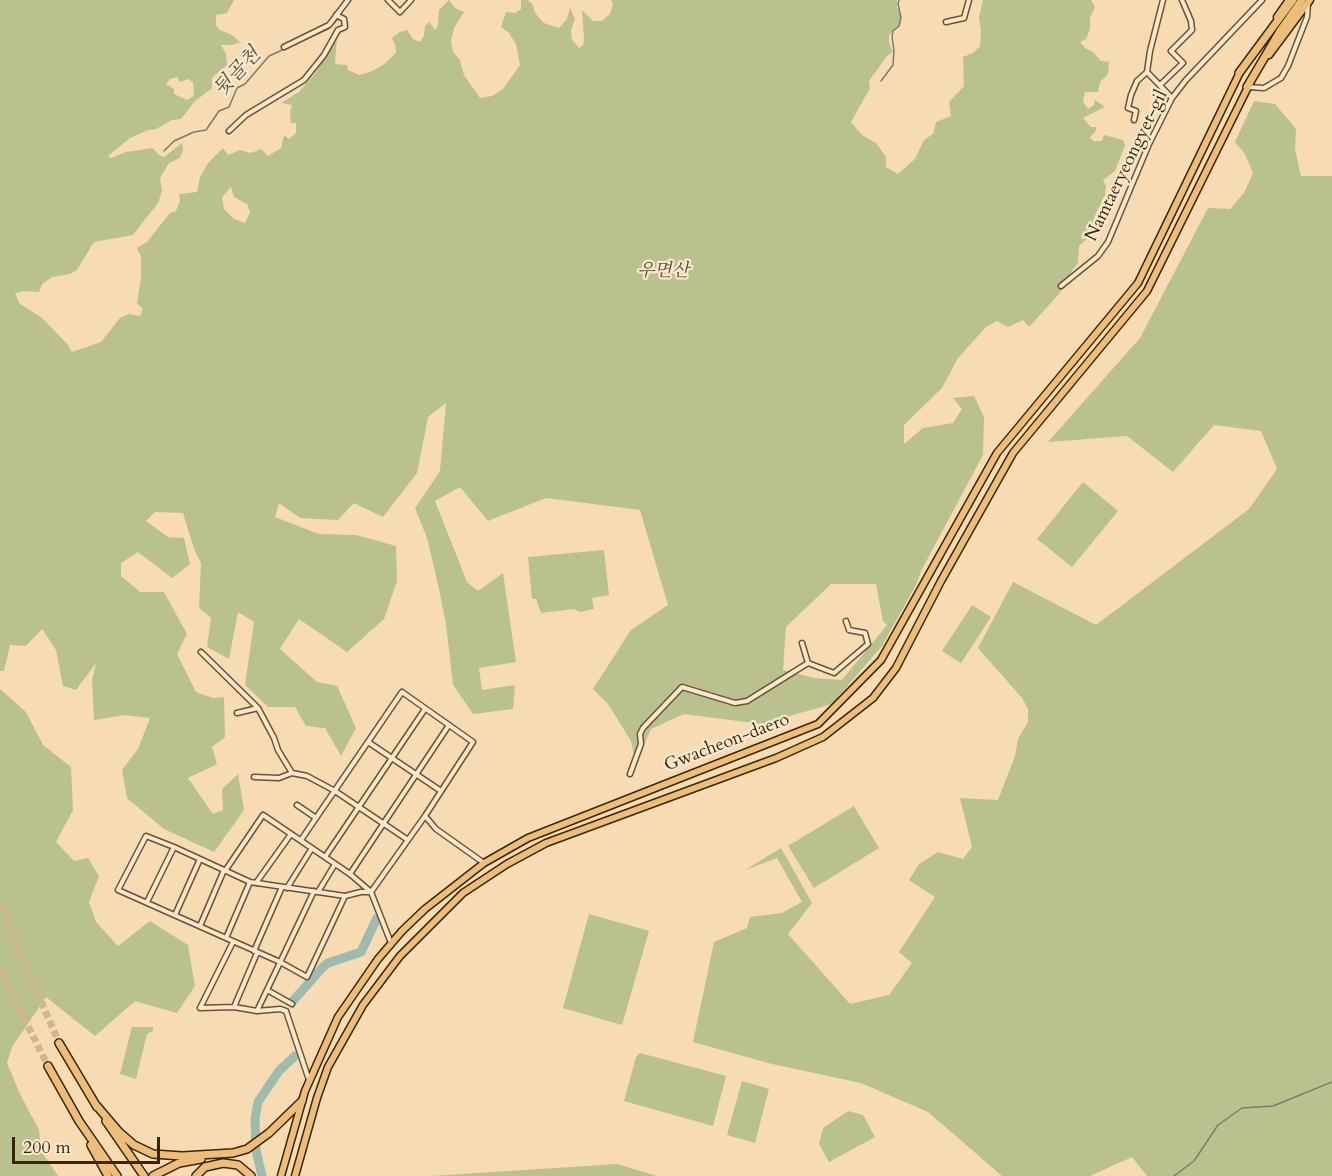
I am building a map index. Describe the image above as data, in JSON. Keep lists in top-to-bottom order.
{
  "streets": {
    "main road": ["Gwacheon-daero"],
    "street": ["Namtaeryeongyet-gil"]
  },
  "water": ["뒷골천"],
  "parks": ["우면산"],
  "scale_bar": "200 m"
}
